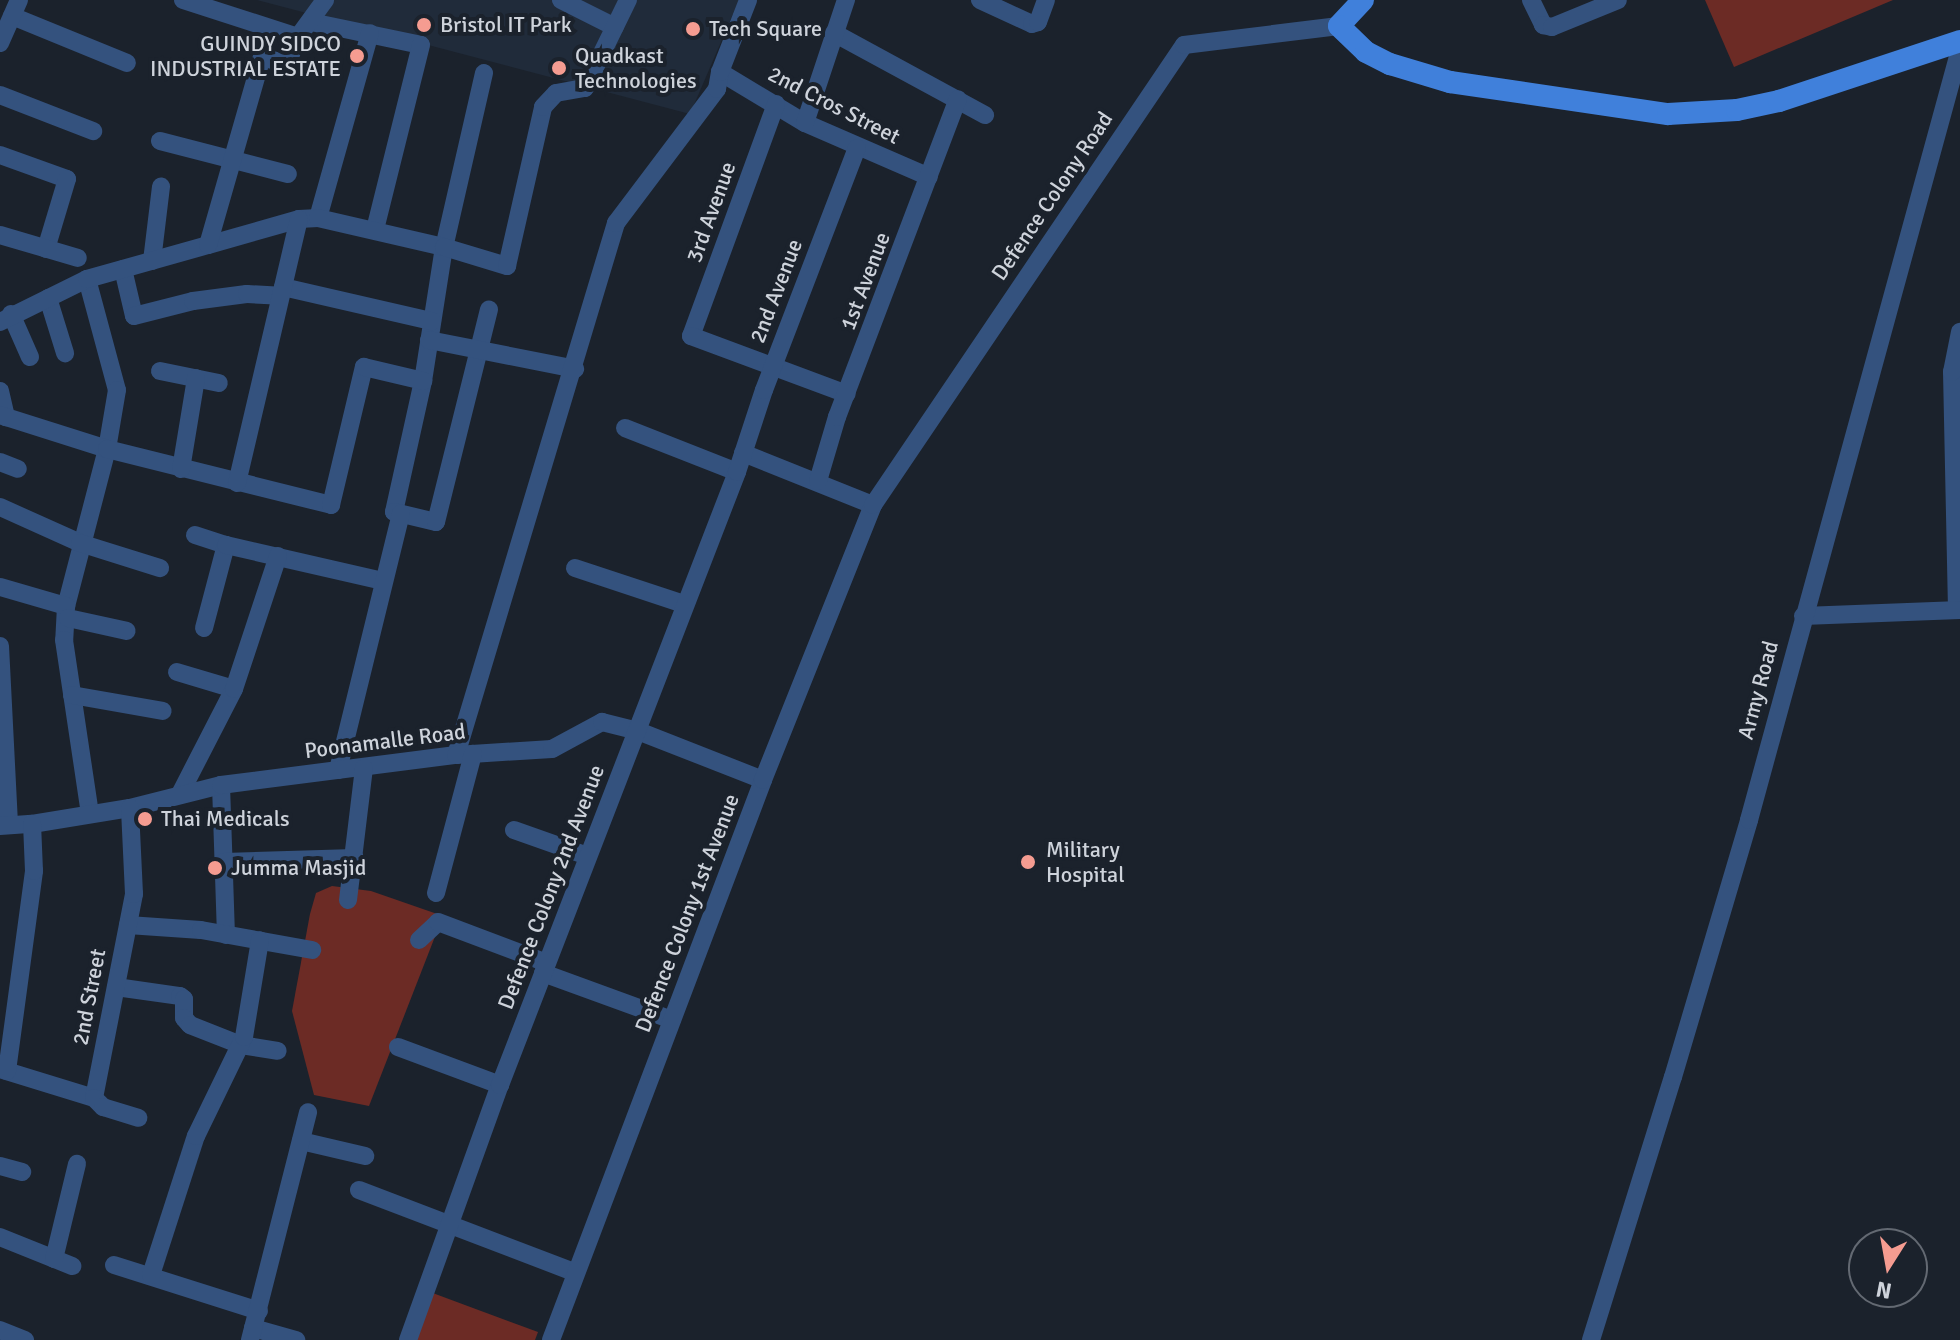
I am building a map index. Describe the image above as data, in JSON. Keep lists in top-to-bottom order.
{
  "streets": {
    "street": [
      "2nd Cros Street",
      "Defence Colony Road",
      "3rd Avenue",
      "1st Avenue",
      "2nd Avenue",
      "Army Road",
      "Poonamalle Road",
      "Defence Colony 2nd Avenue",
      "Defence Colony 1st Avenue",
      "2nd Street"
    ]
  },
  "crossings": [
    ["2nd Cros Street", "3rd Avenue"],
    ["2nd Cros Street", "1st Avenue"],
    ["2nd Cros Street", "2nd Avenue"],
    ["Defence Colony Road", "Defence Colony 1st Avenue"],
    ["3rd Avenue", "2nd Avenue"],
    ["2nd Avenue", "Defence Colony 2nd Avenue"],
    ["Poonamalle Road", "Defence Colony 2nd Avenue"],
    ["Poonamalle Road", "Defence Colony 1st Avenue"],
    ["Poonamalle Road", "2nd Street"]
  ],
  "places": [
    "Bristol IT Park",
    "Tech Square",
    "GUINDY SIDCO INDUSTRIAL ESTATE",
    "Quadkast Technologies",
    "Thai Medicals",
    "Military Hospital",
    "Jumma Masjid"
  ],
  "north": "bottom"
}
